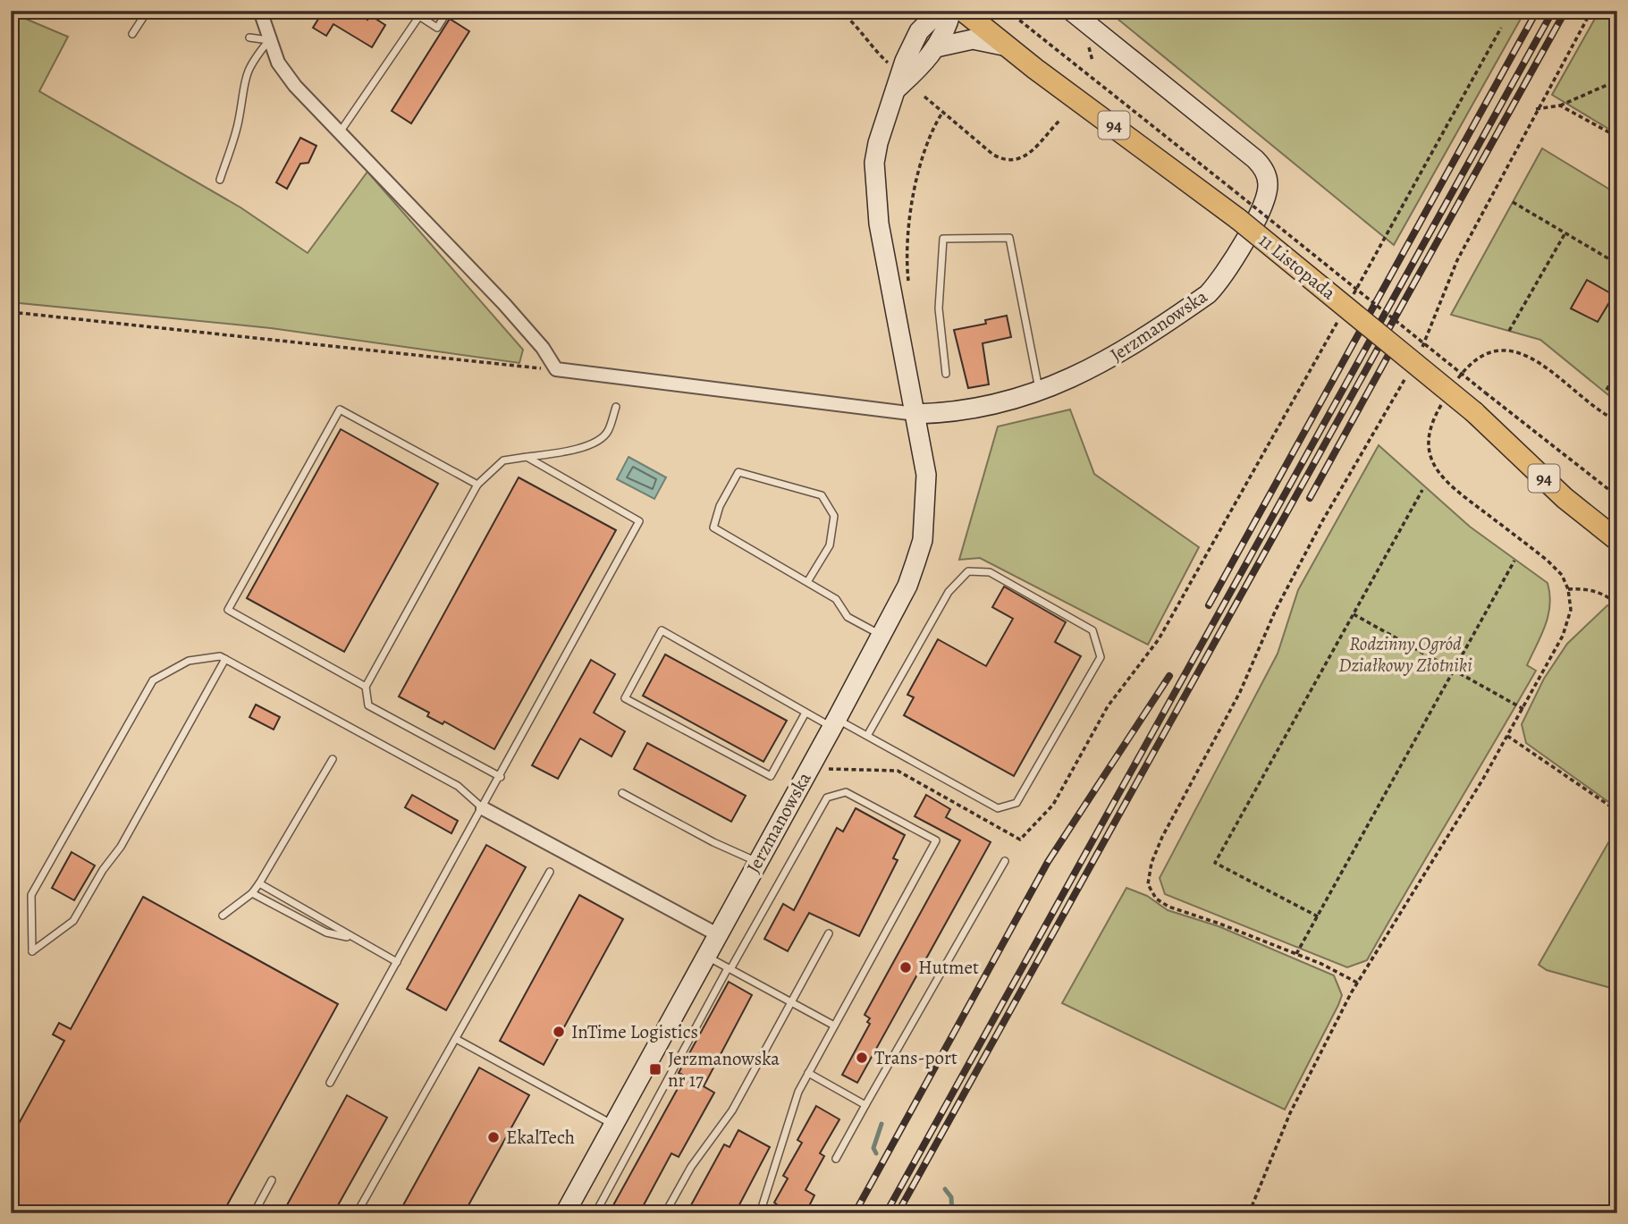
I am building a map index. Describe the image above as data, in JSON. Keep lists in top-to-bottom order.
{
  "streets": {
    "main road": ["94", "11 Listopada"],
    "street": ["Jerzmanowska"]
  },
  "parks": ["Rodzinny Ogród Działkowy Złotniki"],
  "places": {
    "other": [
      "Hutmet",
      "InTime Logistics",
      "Trans-port",
      "EkalTech"
    ],
    "transit": ["Jerzmanowska nr 17"]
  }
}
